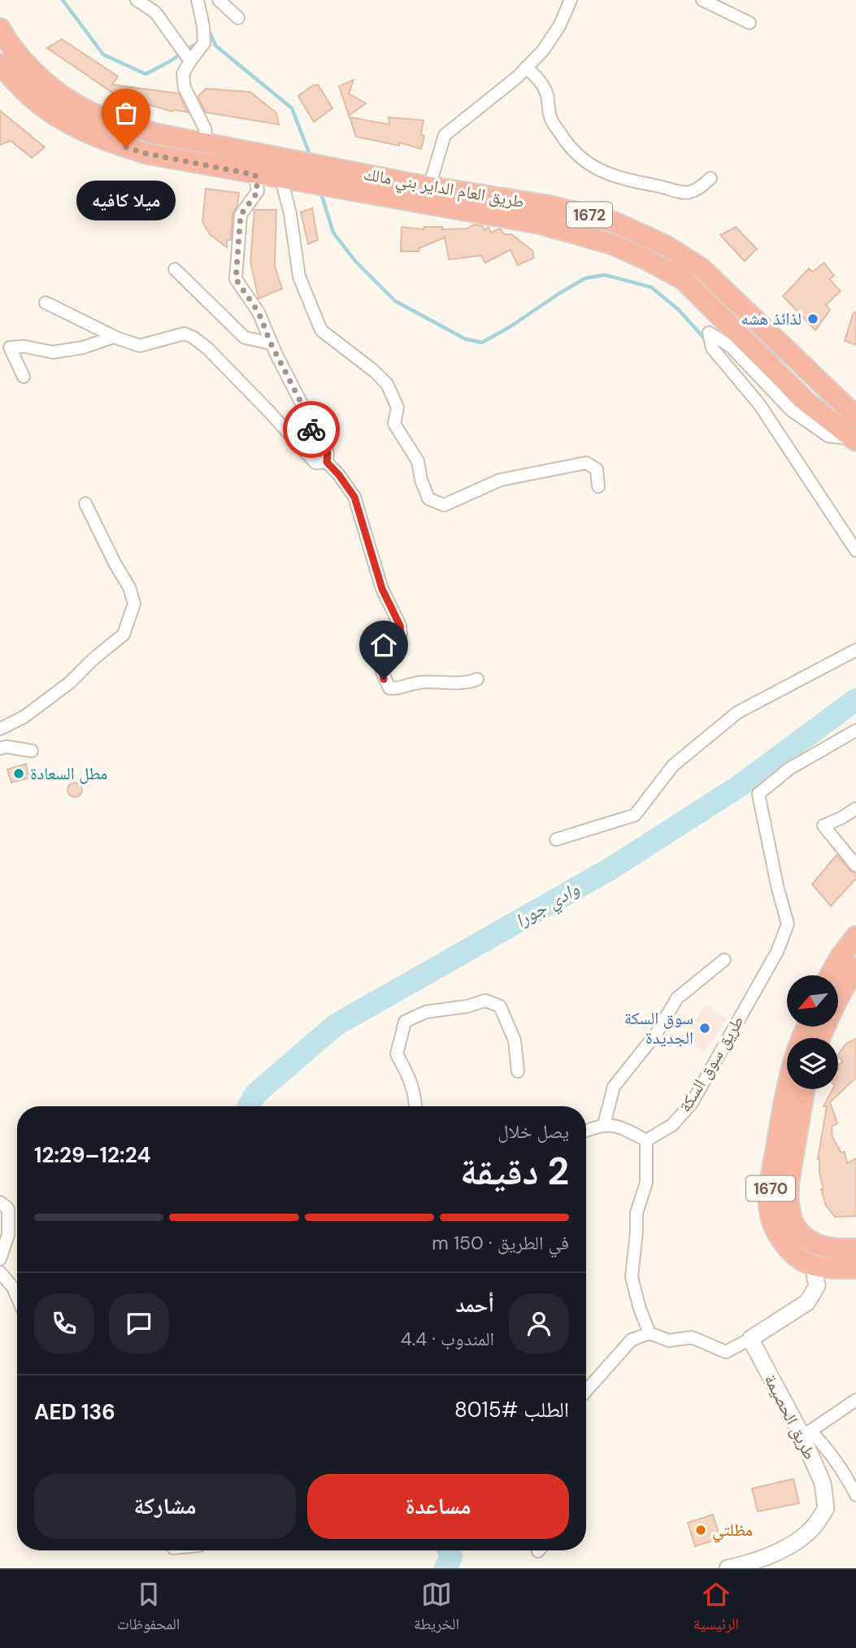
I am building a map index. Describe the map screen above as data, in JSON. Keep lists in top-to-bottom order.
{
  "streets": {
    "highway": ["طريق العام الداير بني مالك", "1672", "1670"],
    "street": ["طريق سوق السكة", "طريق الحصيمة"]
  },
  "water": ["وادي جورا"],
  "places": [
    "ميلا كافيه",
    "لذائذ هشه",
    "مطل السعادة",
    "سوق السكة الجديدة",
    "مظلتي"
  ],
  "north": "bottom left",
  "page": {
    "bubble": "ميلا كافيه",
    "heading": ["2 دقيقة", "يصل خلال", "12:24–12:29"],
    "panel": [
      "أحمد",
      "المندوب · 4.4",
      "الطلب #8015",
      "AED 136"
    ],
    "bar": "في الطريق · 150 m",
    "buttons": ["مساعدة", "مشاركة"],
    "tabs": ["الرئيسية", "الخريطة", "المحفوظات"]
  }
}
